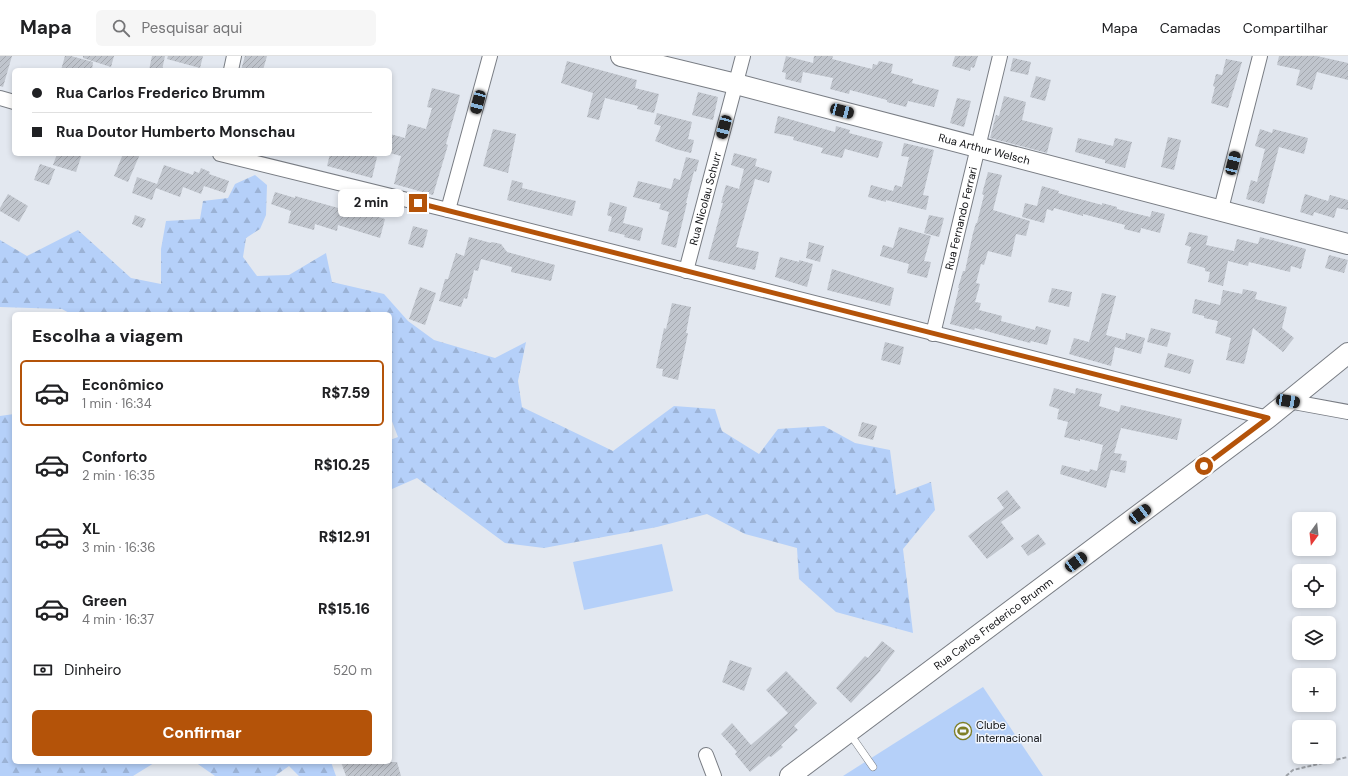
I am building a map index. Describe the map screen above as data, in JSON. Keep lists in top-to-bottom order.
{
  "streets": {
    "street": [
      "Rua Arthur Welsch",
      "Rua Nicolau Schurr",
      "Rua Fernando Ferrari",
      "Rua Carlos Frederico Brumm"
    ]
  },
  "crossings": [
    ["Rua Arthur Welsch", "Rua Nicolau Schurr"],
    ["Rua Arthur Welsch", "Rua Fernando Ferrari"]
  ],
  "places": {
    "sports": ["Clube Internacional"]
  },
  "north": "bottom",
  "page": {
    "header": "Mapa",
    "search": "Pesquisar aqui",
    "nav": ["Mapa", "Camadas", "Compartilhar"],
    "banner": ["Rua Carlos Frederico Brumm", "Rua Doutor Humberto Monschau"],
    "bubble": "2 min",
    "heading": "Escolha a viagem",
    "list": [
      {
        "name": "Econômico",
        "note": "1 min · 16:34",
        "value": "R$7.59"
      },
      {
        "name": "Conforto",
        "note": "2 min · 16:35",
        "value": "R$10.25"
      },
      {
        "name": "XL",
        "note": "3 min · 16:36",
        "value": "R$12.91"
      },
      {
        "name": "Green",
        "note": "4 min · 16:37",
        "value": "R$15.16"
      }
    ],
    "map_buttons": ["+", "−"],
    "pay": ["Dinheiro", "520 m"],
    "buttons": "Confirmar"
  }
}
